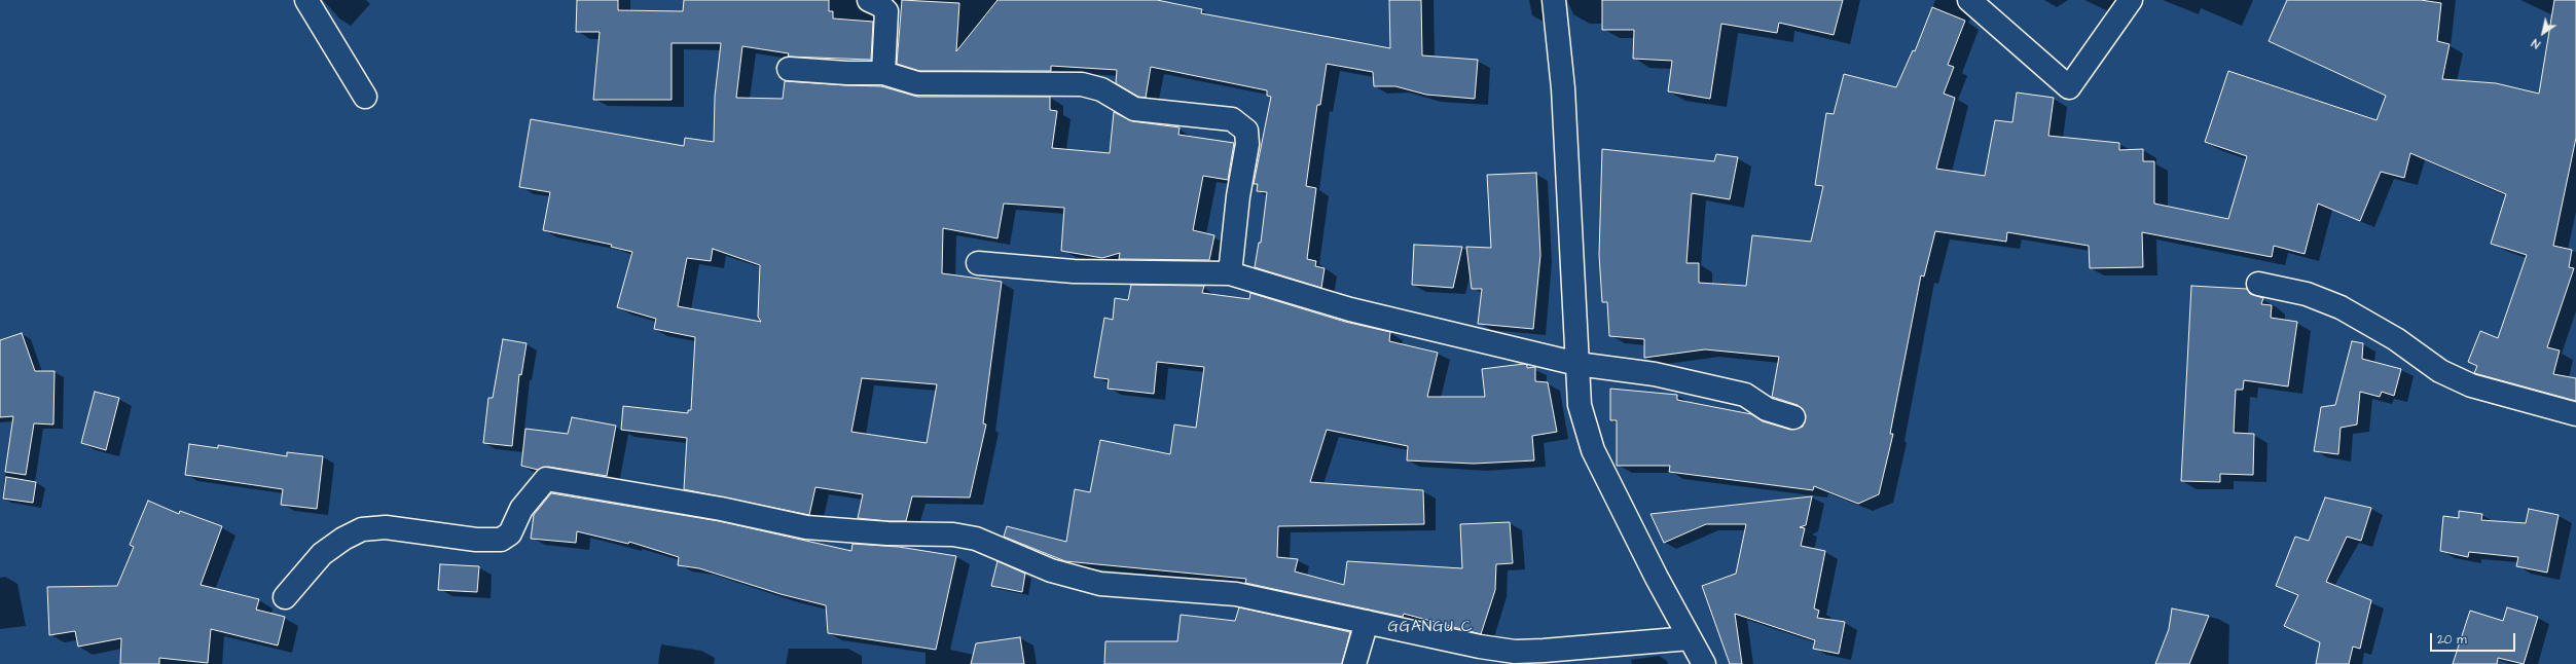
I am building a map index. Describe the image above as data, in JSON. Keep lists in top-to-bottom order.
{
  "districts": ["GGANGU C"],
  "scale_bar": "20 m",
  "north": "bottom left"
}
